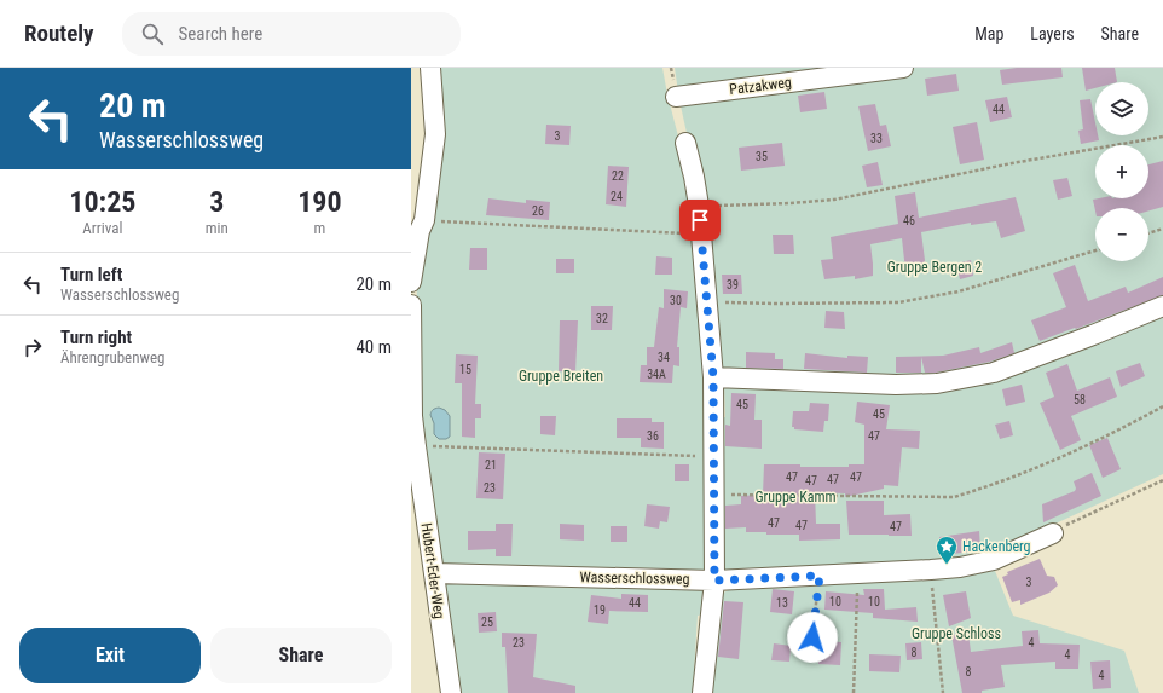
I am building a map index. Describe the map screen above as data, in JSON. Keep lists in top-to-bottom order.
{
  "streets": {
    "street": ["Patzakweg", "Hubert-Eder-Weg", "Wasserschlossweg"]
  },
  "crossings": [
    ["Hubert-Eder-Weg", "Wasserschlossweg"]
  ],
  "parks": [
    "Gruppe Bergen 2",
    "Gruppe Breiten",
    "Gruppe Kamm",
    "Gruppe Schloss"
  ],
  "places": {
    "place": ["Hackenberg"]
  },
  "house_numbers": [
    "44",
    "3",
    "33",
    "35",
    "22",
    "24",
    "26",
    "46",
    "39",
    "30",
    "32",
    "34",
    "15",
    "34A",
    "58",
    "45",
    "45",
    "36",
    "47",
    "21",
    "47",
    "47",
    "47",
    "47",
    "23",
    "47",
    "47",
    "47",
    "3",
    "10",
    "10",
    "44",
    "13",
    "19",
    "25",
    "23",
    "4",
    "8",
    "4",
    "8",
    "4"
  ],
  "page": {
    "header": "Routely",
    "search": "Search here",
    "nav": ["Map", "Layers", "Share"],
    "turn": ["20 m", "Wasserschlossweg"],
    "map_buttons": ["+", "−"],
    "eta": [
      "10:25",
      "Arrival",
      "3",
      "min",
      "190",
      "m"
    ],
    "list": [
      {
        "name": "Turn left",
        "note": "Wasserschlossweg",
        "value": "20 m"
      },
      {
        "name": "Turn right",
        "note": "Ährengrubenweg",
        "value": "40 m"
      }
    ],
    "buttons": ["Exit", "Share"]
  }
}
